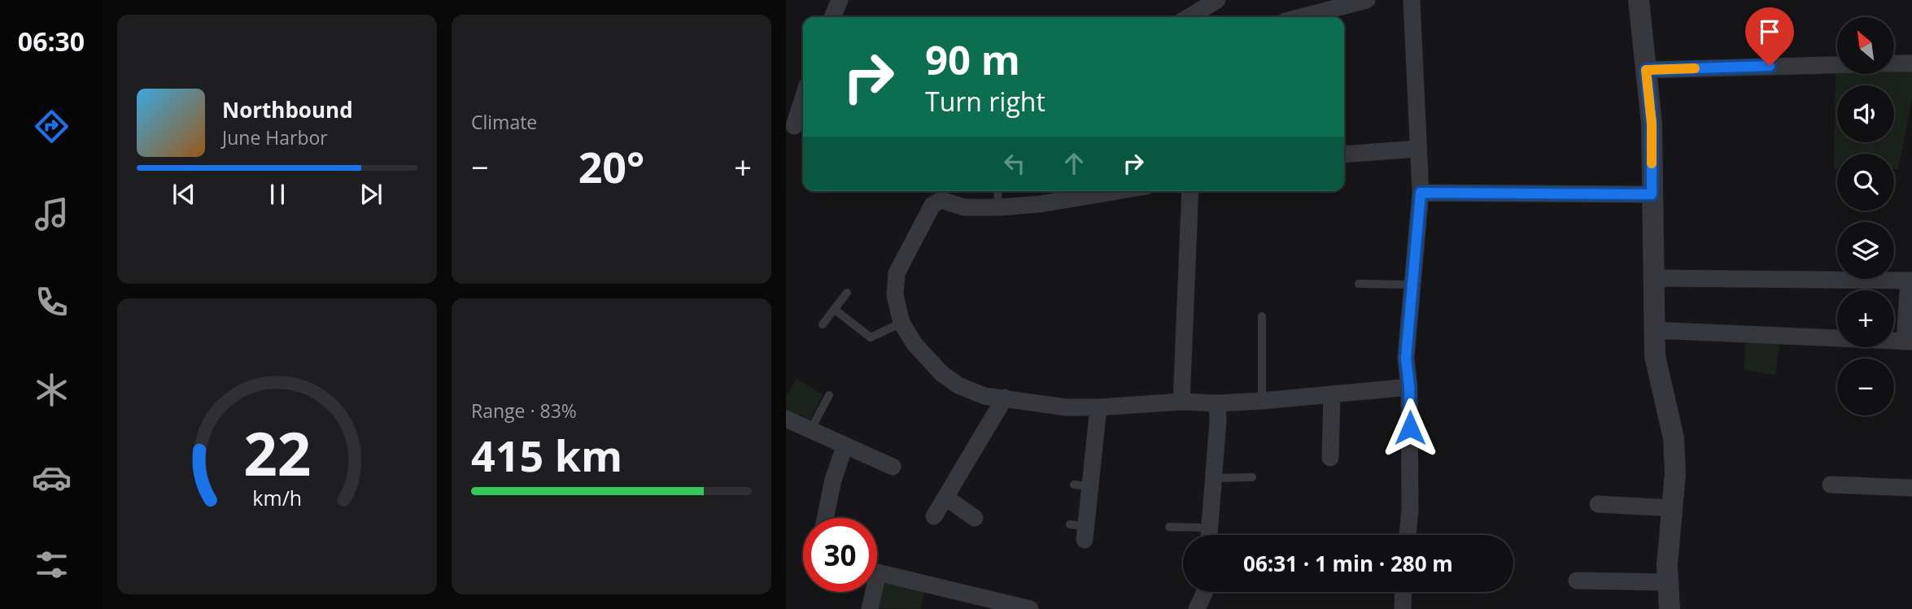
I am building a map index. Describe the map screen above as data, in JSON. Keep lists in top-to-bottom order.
{
  "north": "top left",
  "page": {
    "tabs": "06:30",
    "tile": [
      "Climate",
      ["Range · 83%", "415 km"]
    ],
    "map_buttons": ["+", "−"],
    "turn": ["90 m", "Turn right"],
    "song": ["Northbound", "June Harbor"],
    "heat": ["−", "20°", "+"],
    "limit": "30",
    "trip": "06:31 · 1 min · 280 m",
    "gauge": ["22", "km/h"]
  }
}
